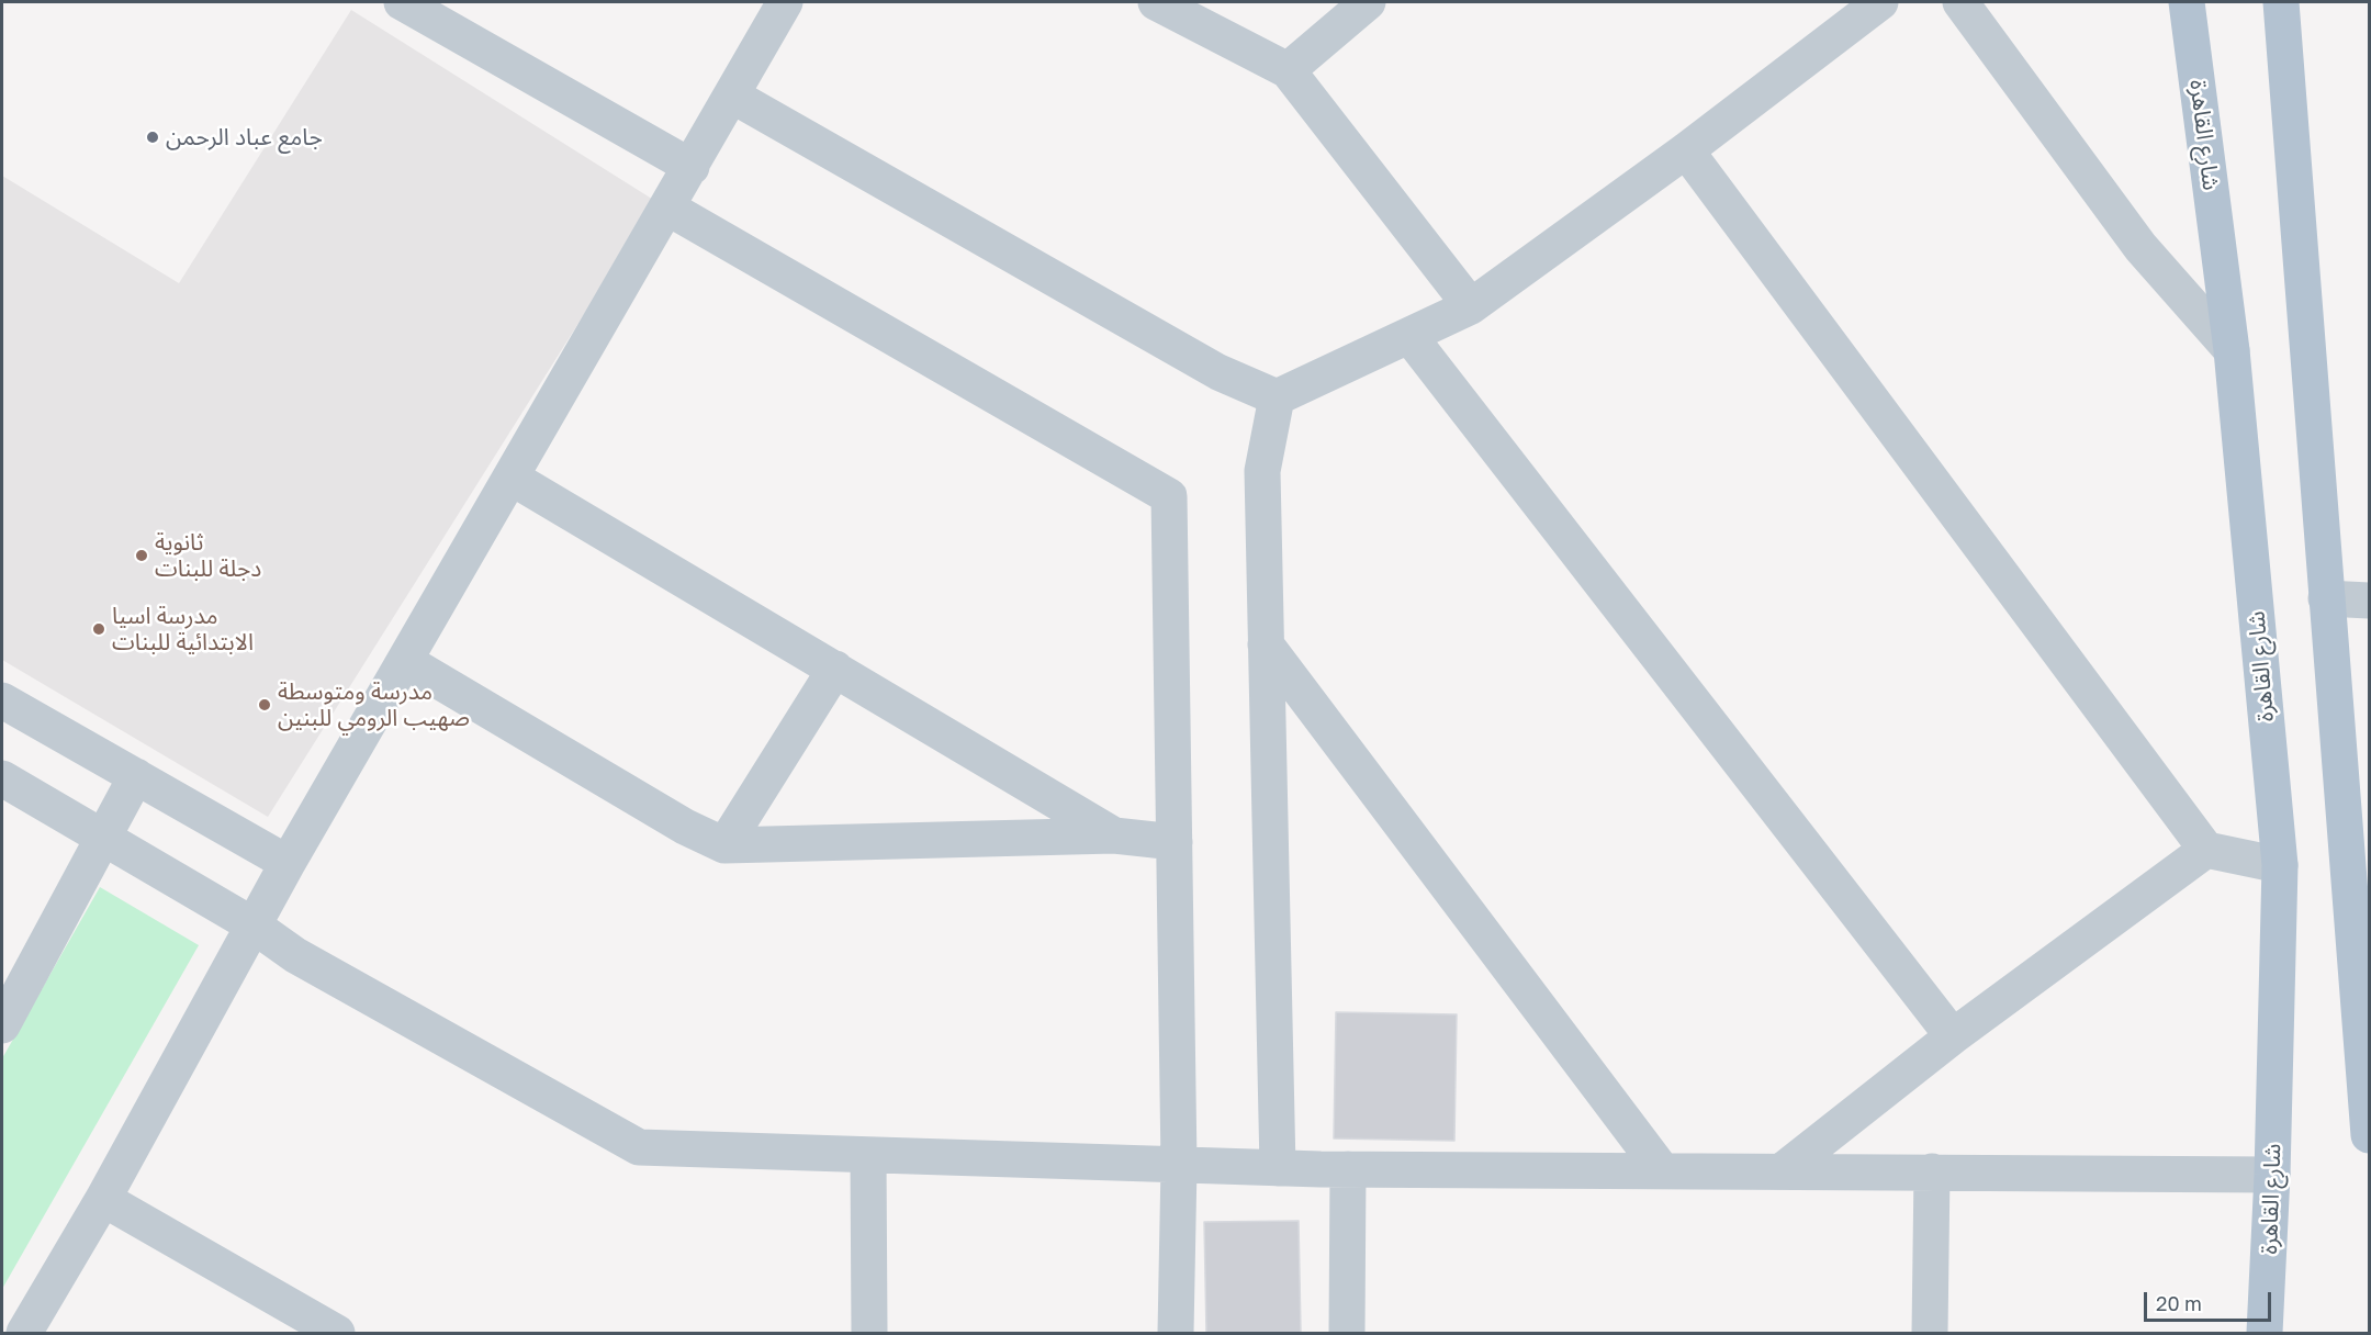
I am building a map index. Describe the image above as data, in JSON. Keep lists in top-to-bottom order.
{
  "streets": {
    "main road": ["شارع القاهرة"]
  },
  "places": [
    "جامع عباد الرحمن",
    "ثانوية دجلة للبنات",
    "مدرسة اسيا الابتدائية للبنات",
    "مدرسة ومتوسطة صهيب الرومي للبنين"
  ],
  "scale_bar": "20 m"
}
